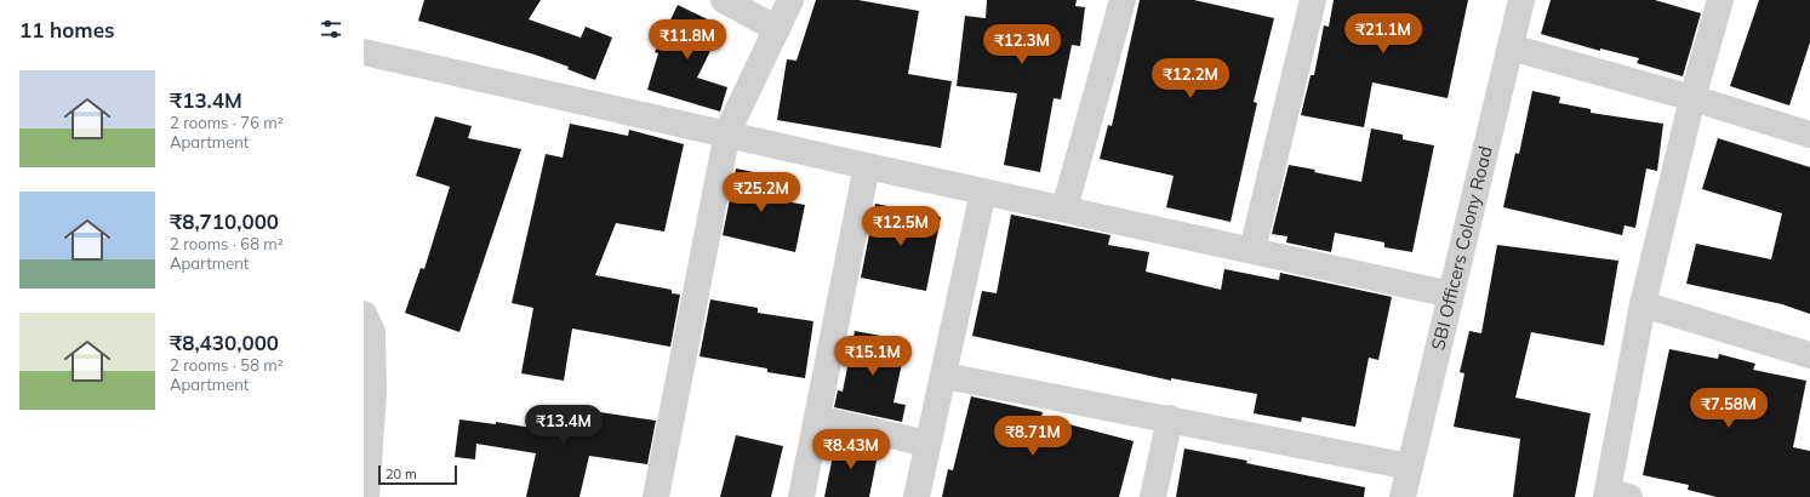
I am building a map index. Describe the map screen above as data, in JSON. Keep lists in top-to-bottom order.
{
  "streets": {
    "street": ["SBI Officers Colony Road"]
  },
  "scale_bar": "20 m",
  "page": {
    "heading": "11 homes",
    "price": [
      "₹21.1M",
      "₹11.8M",
      "₹12.3M",
      "₹12.2M",
      "₹25.2M",
      "₹12.5M",
      "₹15.1M",
      "₹7.58M",
      "₹13.4M",
      "₹8.71M",
      "₹8.43M"
    ],
    "list": [
      {
        "name": "₹13.4M",
        "note": "2 rooms · 76 m² · Apartment"
      },
      {
        "name": "₹8,710,000",
        "note": "2 rooms · 68 m² · Apartment"
      },
      {
        "name": "₹8,430,000",
        "note": "2 rooms · 58 m² · Apartment"
      }
    ],
    "scale": "20 m"
  }
}
